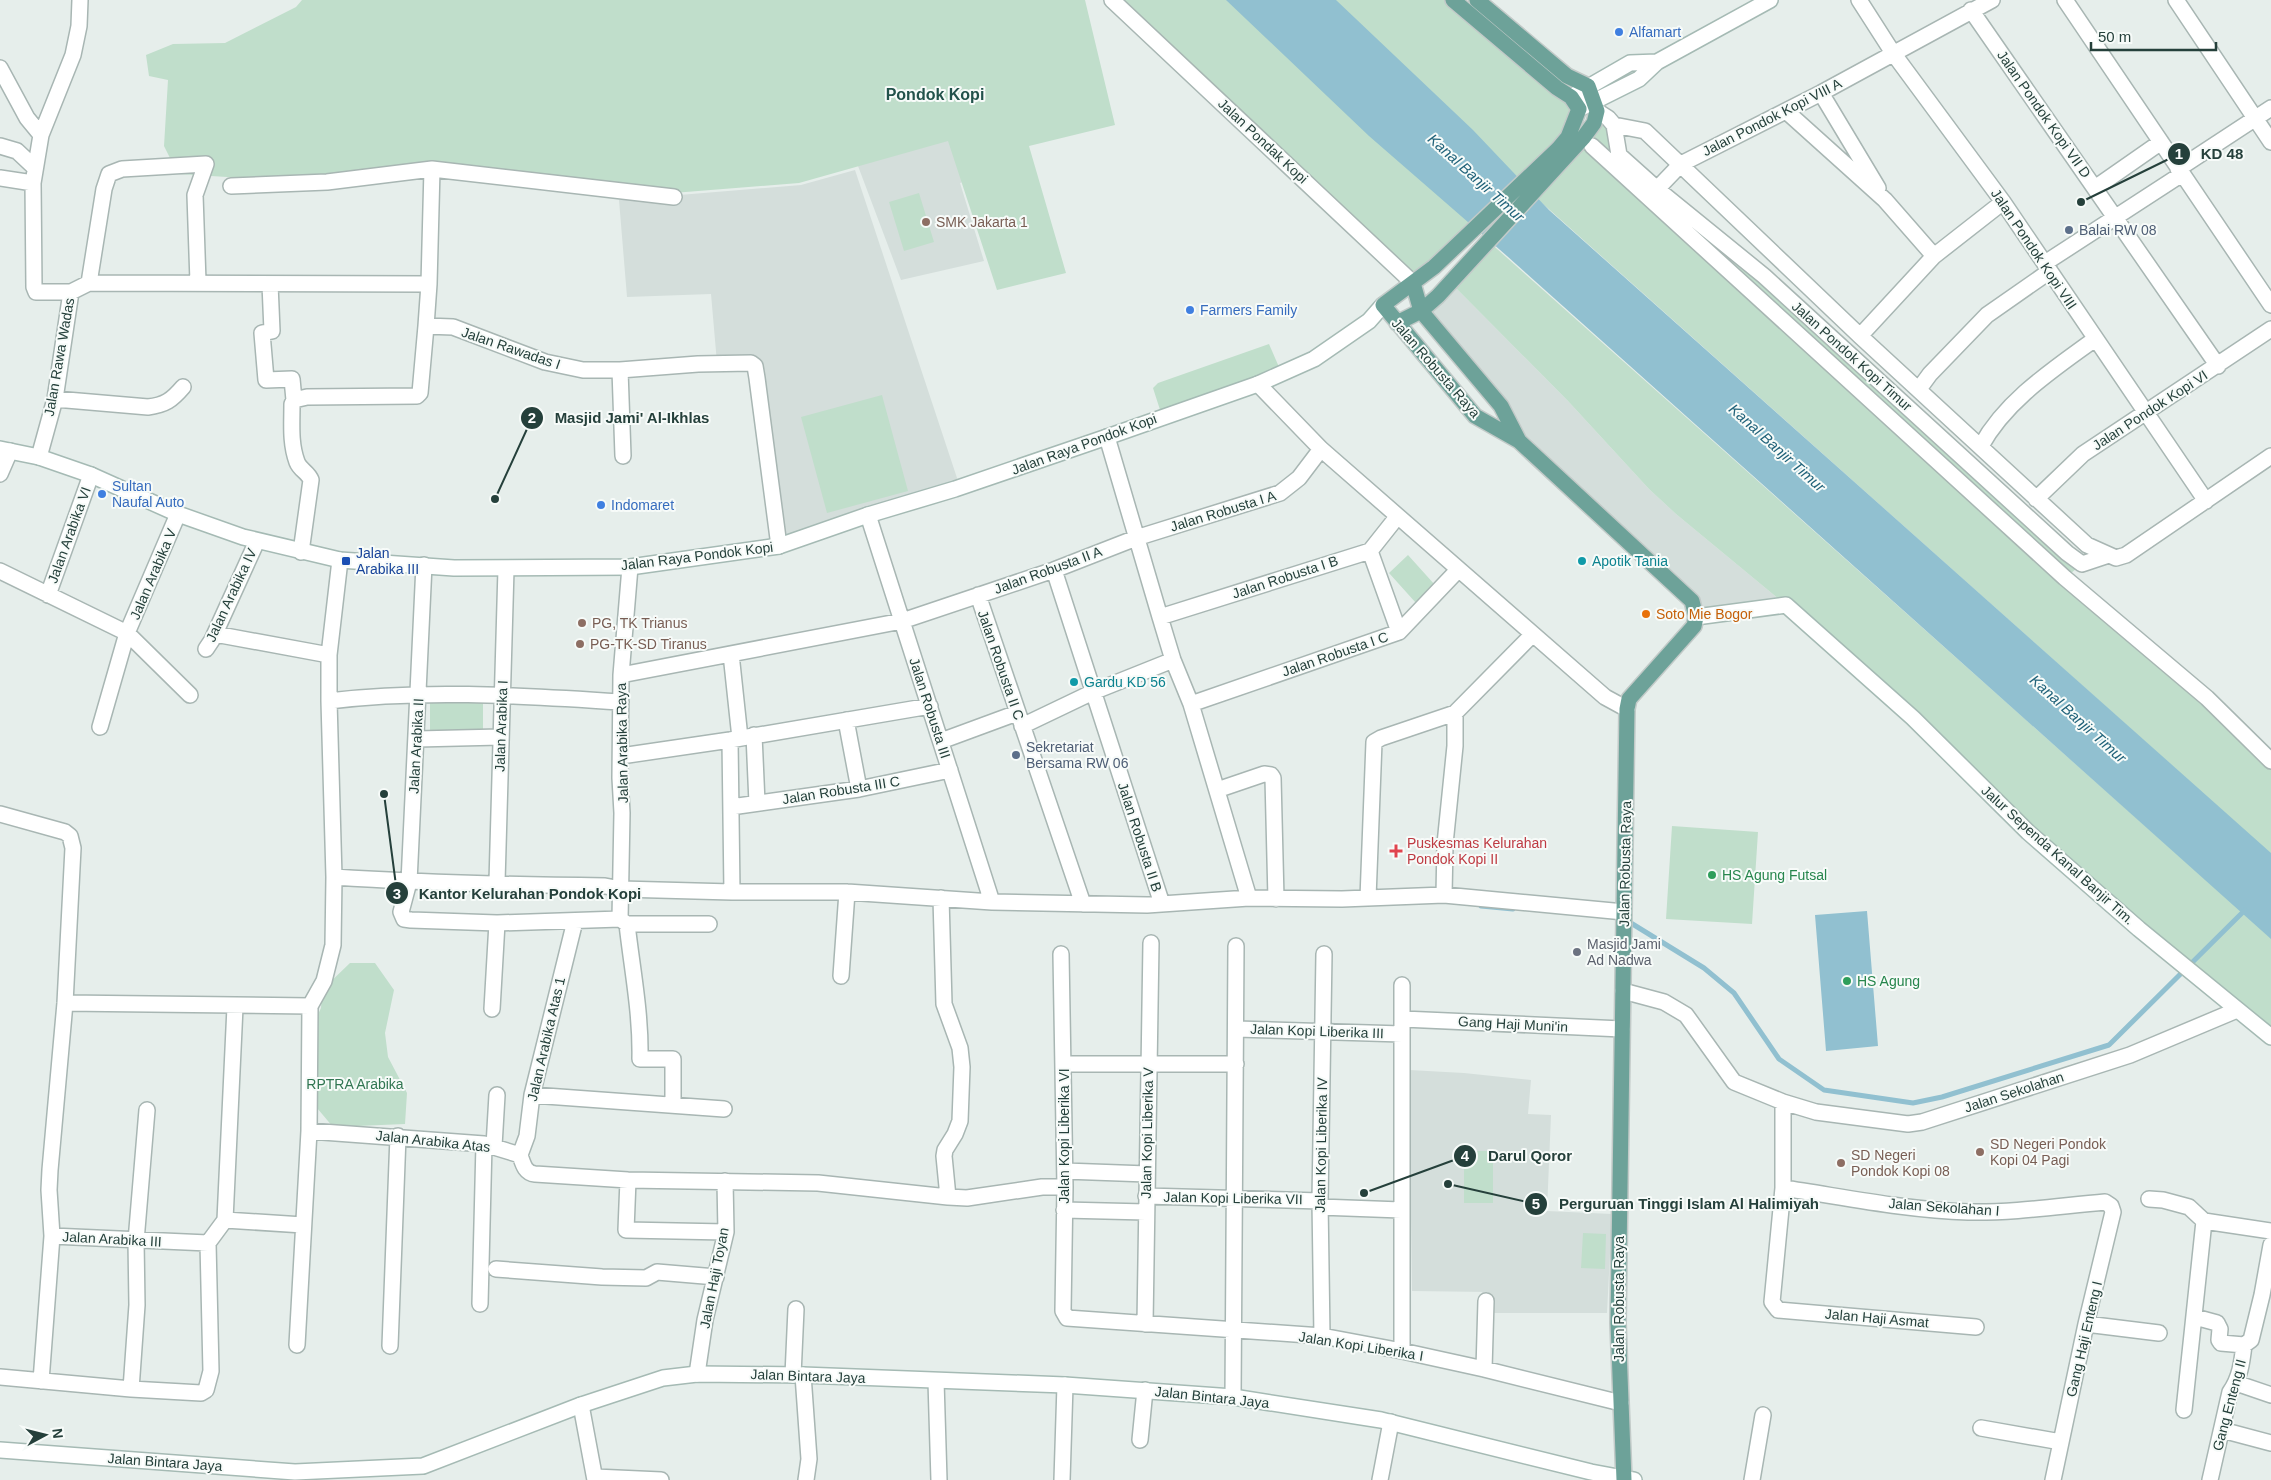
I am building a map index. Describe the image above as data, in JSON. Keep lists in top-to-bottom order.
{
  "streets": {
    "main road": ["Jalan Robusta Raya", "Jalan Raya Pondok Kopi"],
    "street": [
      "Jalan Pondok Kopi VII D",
      "Jalan Pondok Kopi VIII A",
      "Jalan Pondak Kopi",
      "Jalan Pondok Kopi VIII",
      "Jalan Rawadas I",
      "Jalan Pondok Kopi Timur",
      "Jalan Rawa Wadas",
      "Jalan Pondok Kopi VI",
      "Jalan Robusta I A",
      "Jalan Arabika VI",
      "Jalan Robusta II A",
      "Jalan Arabika V",
      "Jalan Robusta I B",
      "Jalan Arabika IV",
      "Jalan Robusta I C",
      "Jalan Robusta II C",
      "Jalan Robusta III",
      "Jalan Arabika I",
      "Jalan Arabika Raya",
      "Jalan Arabika II",
      "Jalan Robusta III C",
      "Jalan Robusta II B",
      "Jalur Sependa Kanal Banjir Tim.",
      "Gang Haji Muni'in",
      "Jalan Kopi Liberika III",
      "Jalan Arabika Atas 1",
      "Jalan Sekolahan",
      "Jalan Kopi Liberika V",
      "Jalan Kopi Liberika VI",
      "Jalan Arabika Atas",
      "Jalan Kopi Liberika IV",
      "Jalan Kopi Liberika VII",
      "Jalan Sekolahan I",
      "Jalan Arabika III",
      "Jalan Haji Toyan",
      "Jalan Haji Asmat",
      "Gang Haji Enteng I",
      "Jalan Kopi Liberika I",
      "Jalan Bintara Jaya",
      "Gang Enteng II"
    ]
  },
  "crossings": [
    ["Jalan Pondok Kopi VII D", "Jalan Pondok Kopi VIII A"],
    ["Jalan Pondok Kopi VII D", "Jalan Pondok Kopi VI"],
    ["Jalan Pondok Kopi VIII A", "Jalan Pondok Kopi VIII"],
    ["Jalan Pondok Kopi VIII A", "Jalan Pondok Kopi Timur"],
    ["Jalan Pondak Kopi", "Jalan Robusta Raya"],
    ["Jalan Pondak Kopi", "Jalan Raya Pondok Kopi"],
    ["Jalan Pondok Kopi VIII", "Jalan Pondok Kopi Timur"],
    ["Jalan Pondok Kopi VIII", "Jalan Pondok Kopi VI"],
    ["Jalan Rawadas I", "Jalan Raya Pondok Kopi"],
    ["Jalan Pondok Kopi Timur", "Jalan Pondok Kopi VI"],
    ["Jalan Pondok Kopi Timur", "Jalan Raya Pondok Kopi"],
    ["Jalan Rawa Wadas", "Jalan Raya Pondok Kopi"],
    ["Jalan Robusta Raya", "Jalan Raya Pondok Kopi"],
    ["Jalan Robusta Raya", "Jalur Sependa Kanal Banjir Tim."],
    ["Jalan Robusta Raya", "Gang Haji Muni'in"],
    ["Jalan Robusta Raya", "Jalan Sekolahan"],
    ["Jalan Robusta Raya", "Jalan Kopi Liberika I"],
    ["Jalan Robusta Raya", "Jalan Bintara Jaya"],
    ["Jalan Raya Pondok Kopi", "Jalan Arabika VI"],
    ["Jalan Raya Pondok Kopi", "Jalan Arabika V"],
    ["Jalan Raya Pondok Kopi", "Jalan Arabika IV"],
    ["Jalan Raya Pondok Kopi", "Jalan Robusta III"],
    ["Jalan Raya Pondok Kopi", "Jalan Arabika I"],
    ["Jalan Raya Pondok Kopi", "Jalan Arabika Raya"],
    ["Jalan Raya Pondok Kopi", "Jalan Arabika II"],
    ["Jalan Robusta I A", "Jalan Robusta II A"],
    ["Jalan Robusta II A", "Jalan Robusta II C"],
    ["Jalan Robusta II A", "Jalan Robusta III"],
    ["Jalan Robusta II A", "Jalan Arabika Raya"],
    ["Jalan Robusta II A", "Jalan Robusta II B"],
    ["Jalan Robusta III", "Jalan Robusta III C"],
    ["Jalur Sependa Kanal Banjir Tim.", "Jalan Sekolahan"],
    ["Gang Haji Muni'in", "Jalan Kopi Liberika III"],
    ["Jalan Kopi Liberika III", "Jalan Kopi Liberika IV"],
    ["Jalan Kopi Liberika III", "Jalan Kopi Liberika VII"],
    ["Jalan Kopi Liberika III", "Jalan Kopi Liberika I"],
    ["Jalan Arabika Atas 1", "Jalan Arabika Atas"],
    ["Jalan Kopi Liberika V", "Jalan Kopi Liberika VII"],
    ["Jalan Kopi Liberika V", "Jalan Kopi Liberika I"],
    ["Jalan Kopi Liberika VI", "Jalan Kopi Liberika I"],
    ["Jalan Kopi Liberika IV", "Jalan Kopi Liberika VII"],
    ["Jalan Kopi Liberika IV", "Jalan Kopi Liberika I"],
    ["Jalan Sekolahan I", "Jalan Haji Asmat"],
    ["Jalan Sekolahan I", "Gang Haji Enteng I"],
    ["Jalan Haji Toyan", "Jalan Bintara Jaya"]
  ],
  "districts": ["Pondok Kopi"],
  "water": ["Kanal Banjir Timur"],
  "parks": ["RPTRA Arabika"],
  "places": {
    "other": [
      "Alfamart",
      "KD 48",
      "SMK Jakarta 1",
      "Balai RW 08",
      "Farmers Family",
      "Sultan Naufal Auto",
      "Masjid Jami' Al-Ikhlas",
      "Indomaret",
      "Apotik Tania",
      "Soto Mie Bogor",
      "PG, TK Trianus",
      "PG-TK-SD Tiranus",
      "Gardu KD 56",
      "Sekretariat Bersama RW 06",
      "Kantor Kelurahan Pondok Kopi",
      "HS Agung Futsal",
      "Masjid Jami Ad Nadwa",
      "HS Agung",
      "SD Negeri Pondok Kopi 04 Pagi",
      "SD Negeri Pondok Kopi 08",
      "Perguruan Tinggi Islam Al Halimiyah",
      "Darul Qoror"
    ],
    "transit": ["Jalan Arabika III"],
    "health": ["Puskesmas Kelurahan Pondok Kopi II"]
  },
  "scale_bar": "50 m",
  "north": "right"
}
